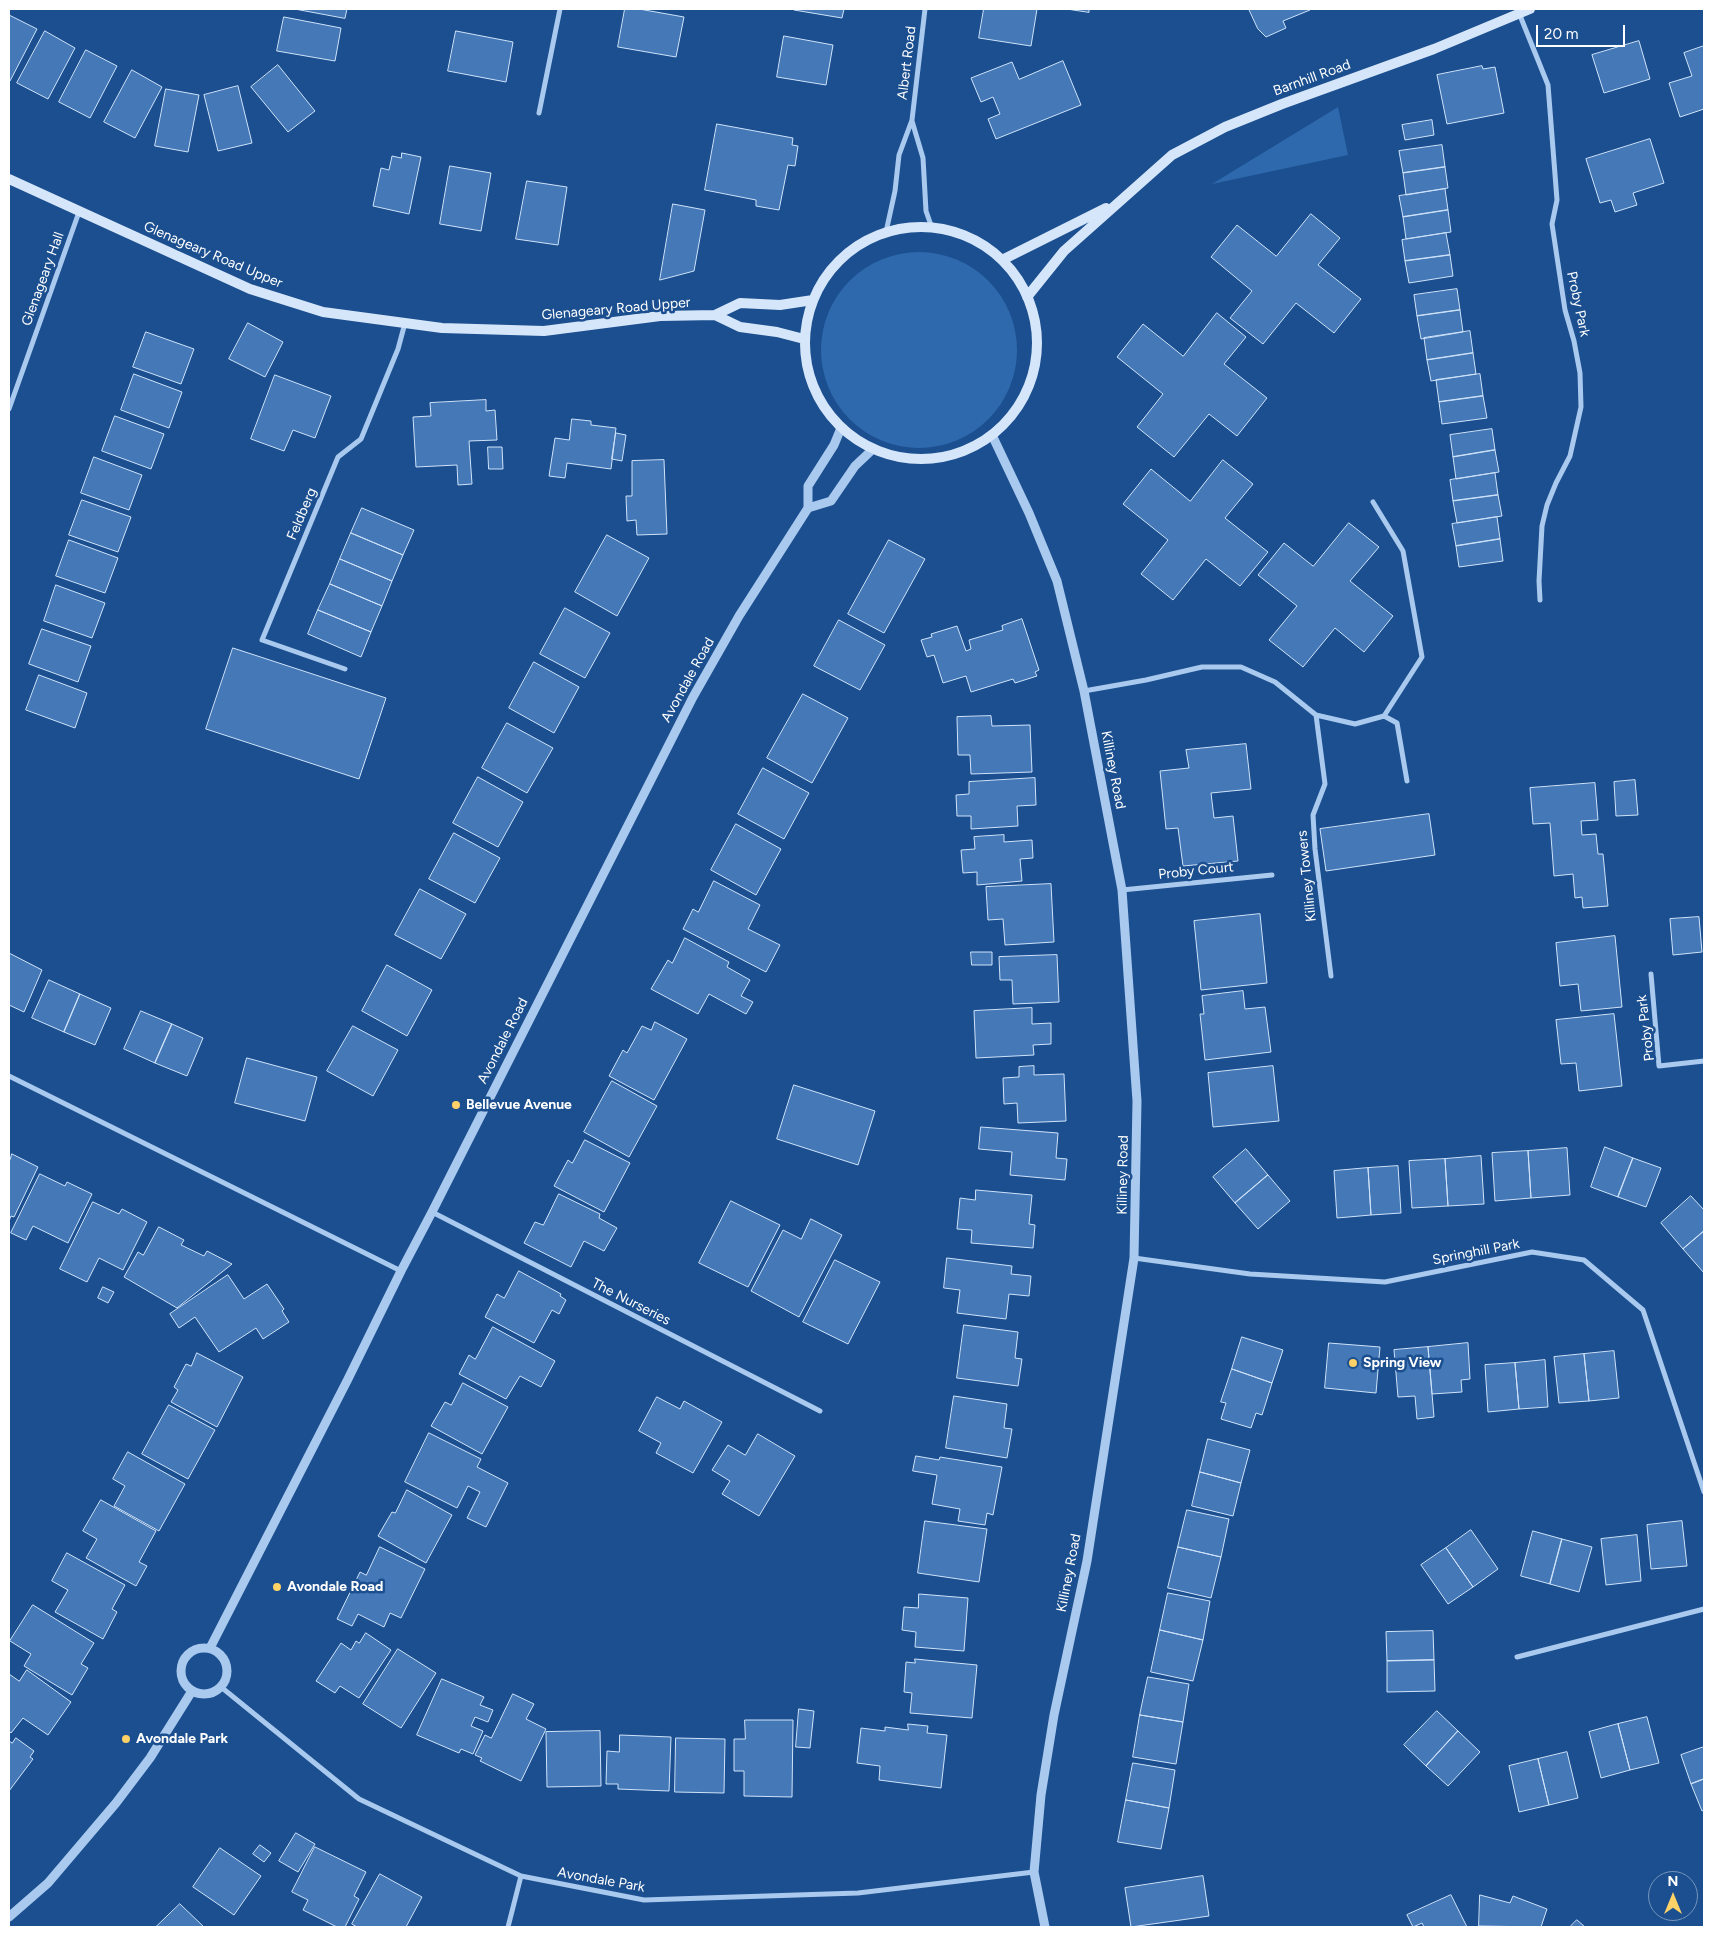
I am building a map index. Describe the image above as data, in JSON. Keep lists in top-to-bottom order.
{
  "streets": {
    "main road": ["Barnhill Road", "Glenageary Road Upper"],
    "street": [
      "Albert Road",
      "Glenageary Hall",
      "Proby Park",
      "Feldberg",
      "Avondale Road",
      "Killiney Road",
      "Proby Court",
      "Killiney Towers",
      "Springhill Park",
      "The Nurseries",
      "Avondale Park"
    ]
  },
  "crossings": [
    ["Barnhill Road", "Proby Park"],
    ["Glenageary Road Upper", "Glenageary Hall"],
    ["Glenageary Road Upper", "Feldberg"],
    ["Avondale Road", "The Nurseries"],
    ["Avondale Road", "Avondale Park"],
    ["Killiney Road", "Proby Court"],
    ["Killiney Road", "Springhill Park"],
    ["Killiney Road", "Avondale Park"]
  ],
  "places": [
    "Bellevue Avenue",
    "Spring View",
    "Avondale Road",
    "Avondale Park"
  ],
  "scale_bar": "20 m",
  "north": "top"
}
